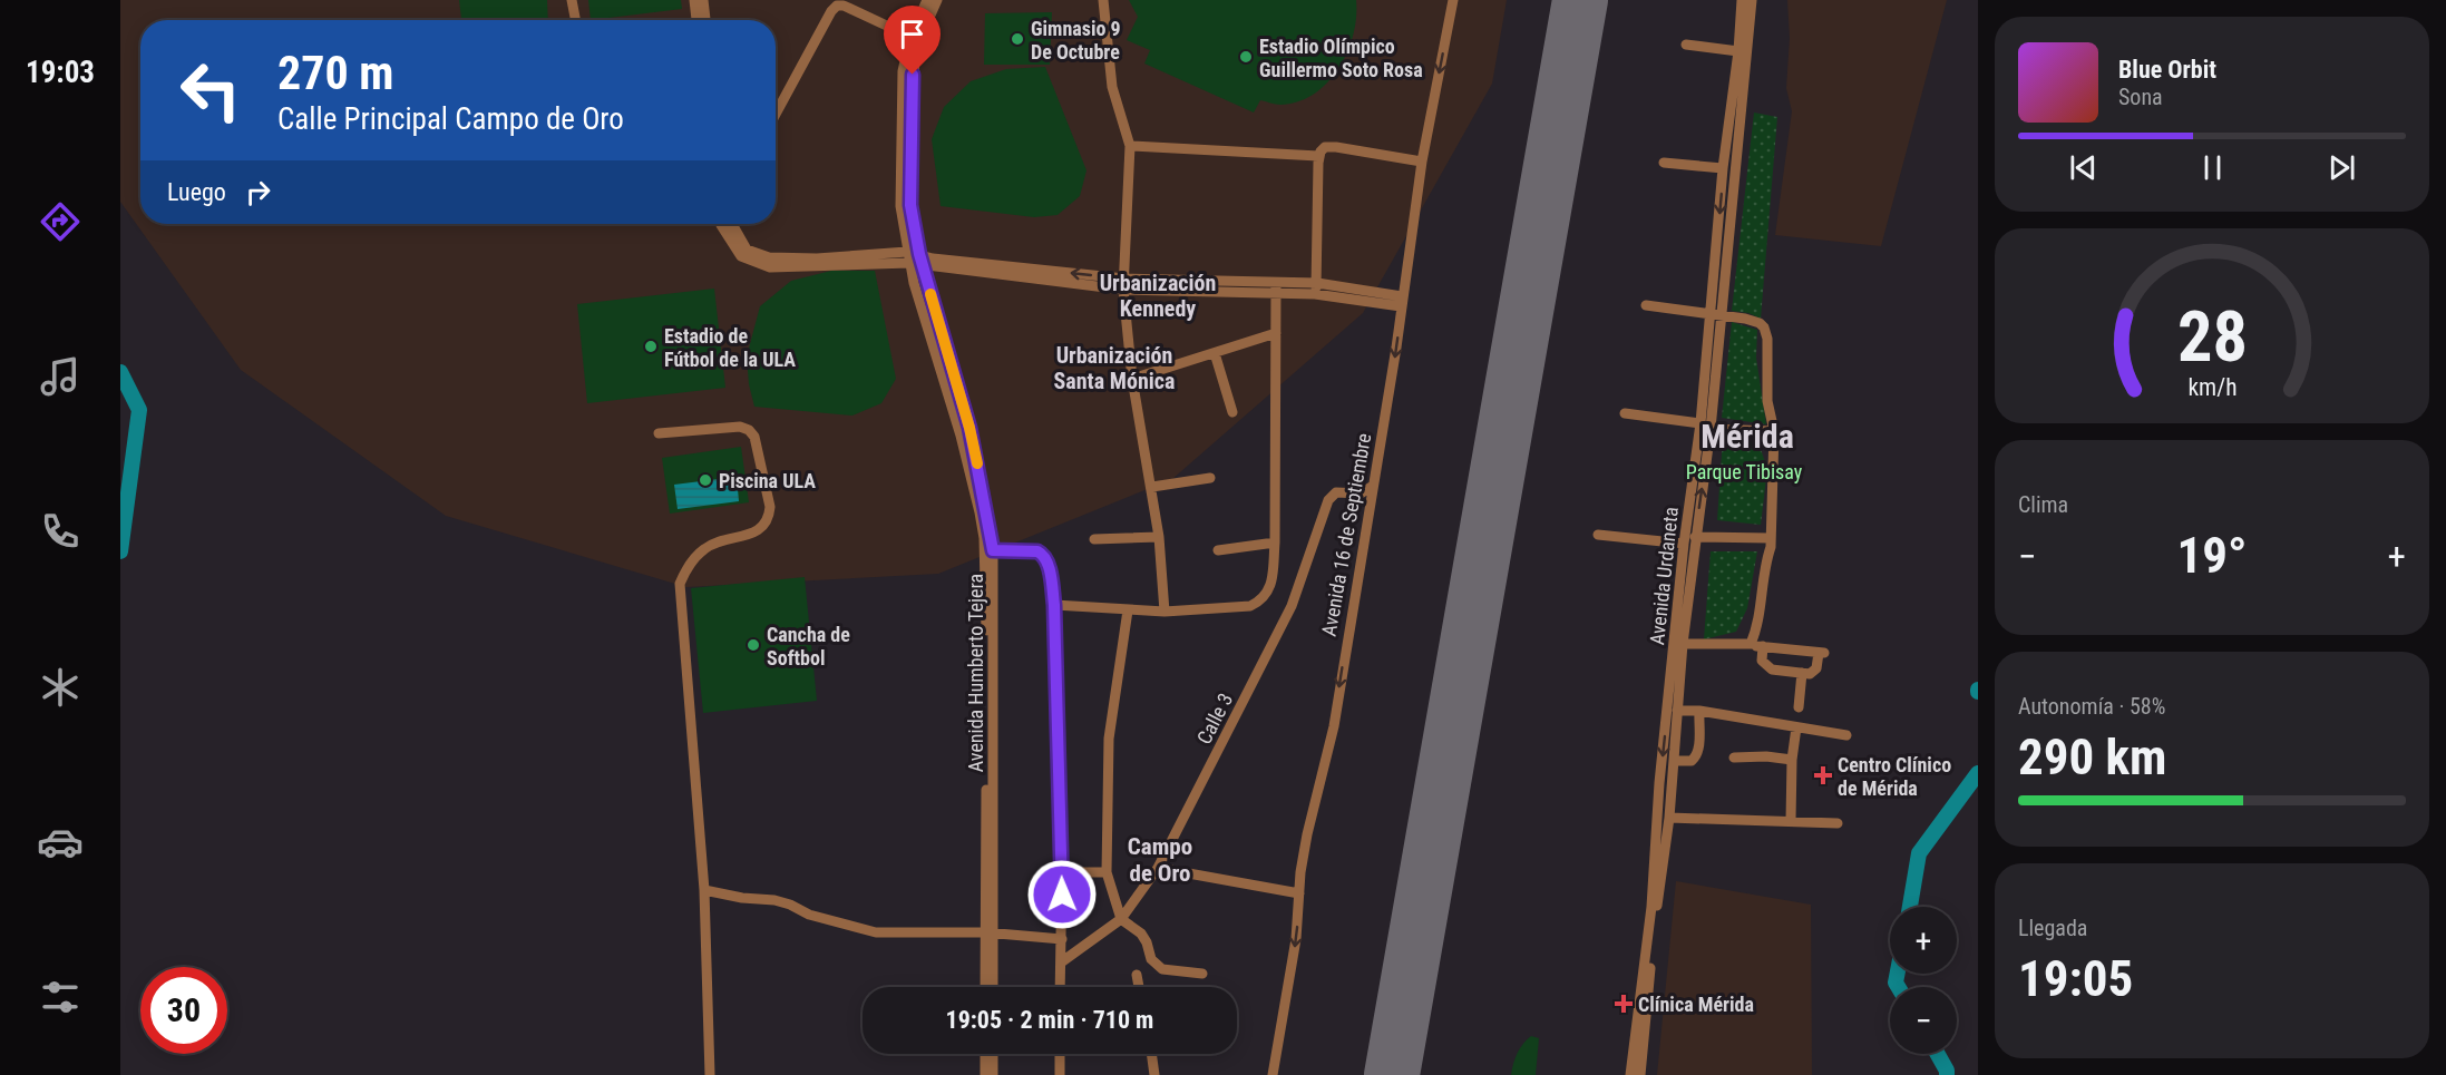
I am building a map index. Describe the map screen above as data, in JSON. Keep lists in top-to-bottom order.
{
  "streets": {
    "street": [
      "Avenida 16 de Septiembre",
      "Avenida Urdaneta",
      "Avenida Humberto Tejera",
      "Calle 3"
    ]
  },
  "crossings": [
    ["Avenida 16 de Septiembre", "Calle 3"]
  ],
  "one_way": ["Avenida 16 de Septiembre"],
  "districts": [
    "Urbanización Kennedy",
    "Urbanización Santa Mónica",
    "Mérida",
    "Campo de Oro"
  ],
  "parks": ["Parque Tibisay"],
  "places": {
    "other": [
      "Gimnasio 9 De Octubre",
      "Estadio Olímpico Guillermo Soto Rosa",
      "Estadio de Fútbol de la ULA",
      "Piscina ULA",
      "Cancha de Softbol"
    ],
    "health": ["Centro Clínico de Mérida", "Clínica Mérida"]
  },
  "page": {
    "tabs": "19:03",
    "turn": ["270 m", "Calle Principal Campo de Oro"],
    "song": ["Blue Orbit", "Sona"],
    "then": "Luego",
    "tile": [
      "Clima",
      ["Autonomía · 58%", "290 km"],
      ["Llegada", "19:05"]
    ],
    "heat": ["−", "19°", "+"],
    "map_buttons": ["+", "−"],
    "limit": "30",
    "trip": "19:05 · 2 min · 710 m",
    "gauge": ["28", "km/h"]
  }
}
